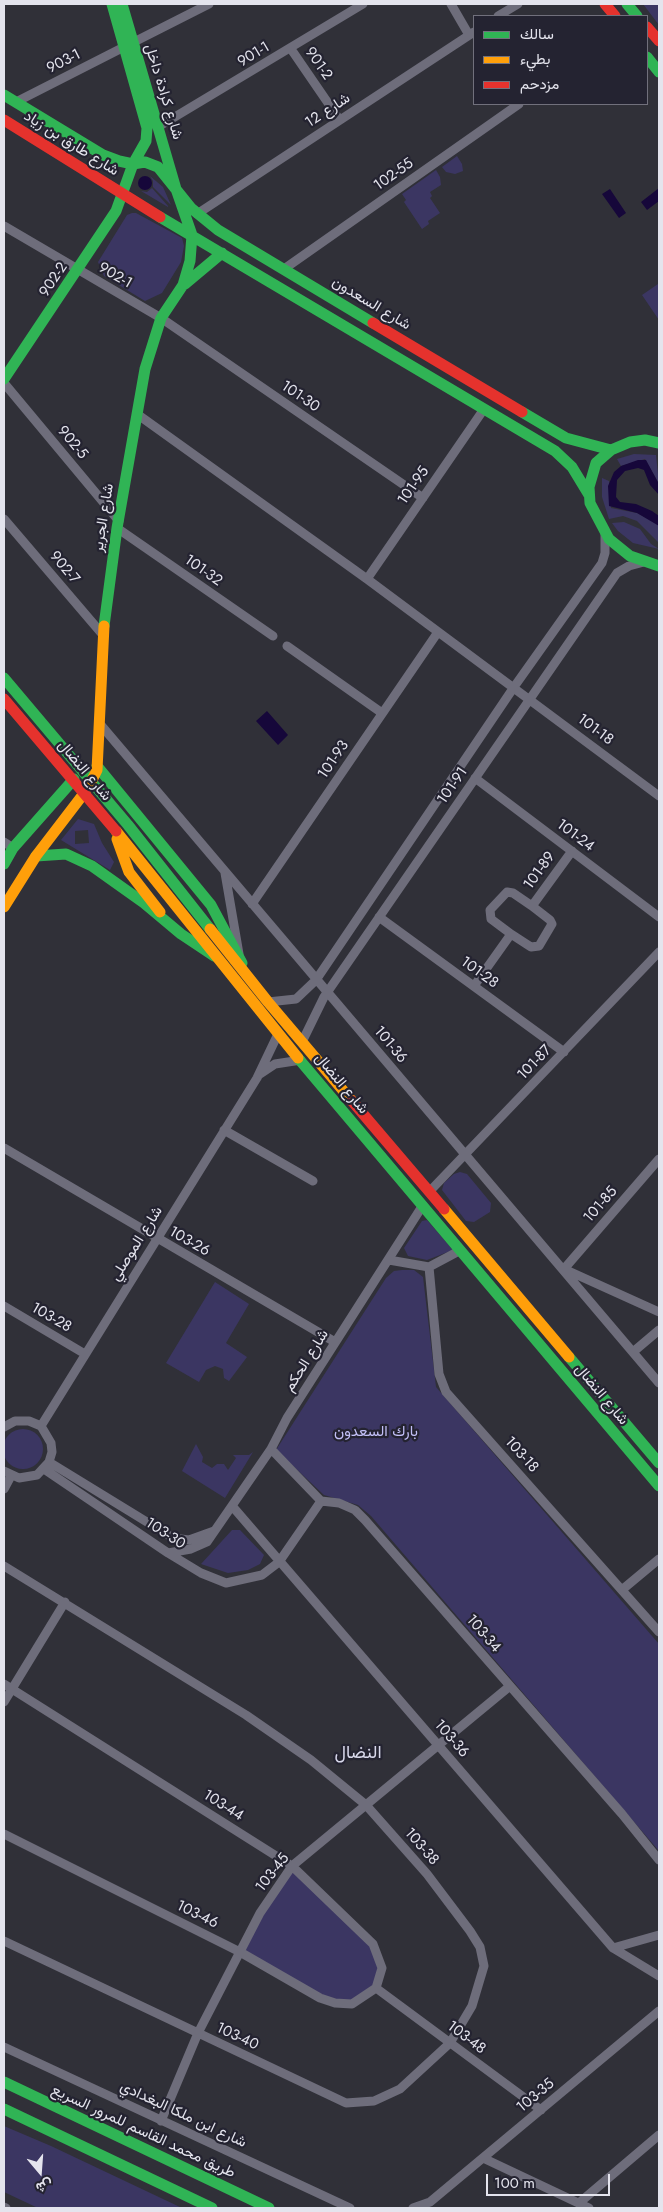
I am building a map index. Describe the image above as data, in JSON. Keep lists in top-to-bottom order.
{
  "streets": {
    "main road": [
      "شارع كرادة داخل",
      "شارع طارق بن زياد",
      "902-2",
      "شارع السعدون",
      "شارع الجرير",
      "شارع النضال",
      "طريق محمد القاسم للمرور السريع"
    ],
    "street": [
      "901-1",
      "903-1",
      "901-2",
      "شارع 12",
      "102-55",
      "902-1",
      "101-30",
      "902-5",
      "101-95",
      "902-7",
      "101-32",
      "101-18",
      "101-93",
      "101-91",
      "101-24",
      "101-89",
      "101-28",
      "101-36",
      "101-87",
      "101-85",
      "103-26",
      "شارع الموصلي",
      "103-28",
      "شارع الحكم",
      "103-18",
      "103-30",
      "103-34",
      "103-36",
      "103-44",
      "103-38",
      "103-45",
      "103-46",
      "103-40",
      "103-48",
      "103-35",
      "شارع ابن ملكا البغدادي"
    ]
  },
  "crossings": [
    ["901-1", "901-2"],
    ["901-1", "شارع كرادة داخل"],
    ["903-1", "شارع كرادة داخل"],
    ["903-1", "شارع طارق بن زياد"],
    ["901-2", "شارع 12"],
    ["شارع كرادة داخل", "شارع طارق بن زياد"],
    ["شارع كرادة داخل", "902-2"],
    ["شارع كرادة داخل", "شارع السعدون"],
    ["شارع كرادة داخل", "شارع الجرير"],
    ["شارع 12", "شارع السعدون"],
    ["شارع طارق بن زياد", "902-2"],
    ["شارع طارق بن زياد", "شارع السعدون"],
    ["102-55", "شارع السعدون"],
    ["902-1", "902-2"],
    ["902-1", "101-30"],
    ["902-1", "شارع الجرير"],
    ["شارع السعدون", "شارع الجرير"],
    ["101-30", "101-95"],
    ["101-30", "شارع الجرير"],
    ["902-5", "شارع الجرير"],
    ["902-5", "101-32"],
    ["101-95", "101-18"],
    ["شارع الجرير", "902-7"],
    ["شارع الجرير", "101-32"],
    ["شارع الجرير", "101-18"],
    ["شارع الجرير", "شارع النضال"],
    ["شارع الجرير", "101-36"],
    ["101-18", "101-93"],
    ["101-18", "101-91"],
    ["101-93", "101-36"],
    ["شارع النضال", "101-91"],
    ["شارع النضال", "101-87"],
    ["شارع النضال", "شارع الموصلي"],
    ["شارع النضال", "شارع الحكم"],
    ["101-91", "101-24"],
    ["101-91", "101-28"],
    ["101-91", "101-36"],
    ["101-24", "101-89"],
    ["101-28", "101-87"],
    ["101-36", "101-87"],
    ["101-36", "101-85"],
    ["103-26", "شارع الموصلي"],
    ["103-26", "شارع الحكم"],
    ["شارع الموصلي", "103-28"],
    ["شارع الحكم", "103-30"],
    ["شارع الحكم", "103-36"],
    ["103-30", "103-36"],
    ["103-34", "103-45"],
    ["103-36", "103-45"],
    ["103-44", "103-45"],
    ["103-44", "103-46"],
    ["103-44", "103-48"],
    ["103-38", "103-45"],
    ["103-38", "103-40"],
    ["103-38", "103-48"],
    ["103-45", "103-46"],
    ["103-45", "103-40"],
    ["103-45", "شارع ابن ملكا البغدادي"],
    ["103-46", "103-48"],
    ["103-40", "103-48"],
    ["103-48", "103-35"]
  ],
  "districts": ["النضال"],
  "parks": ["بارك السعدون"],
  "legend": ["سالك", "بطيء", "مزدحم"],
  "scale_bar": "100 m",
  "north": "bottom"
}
